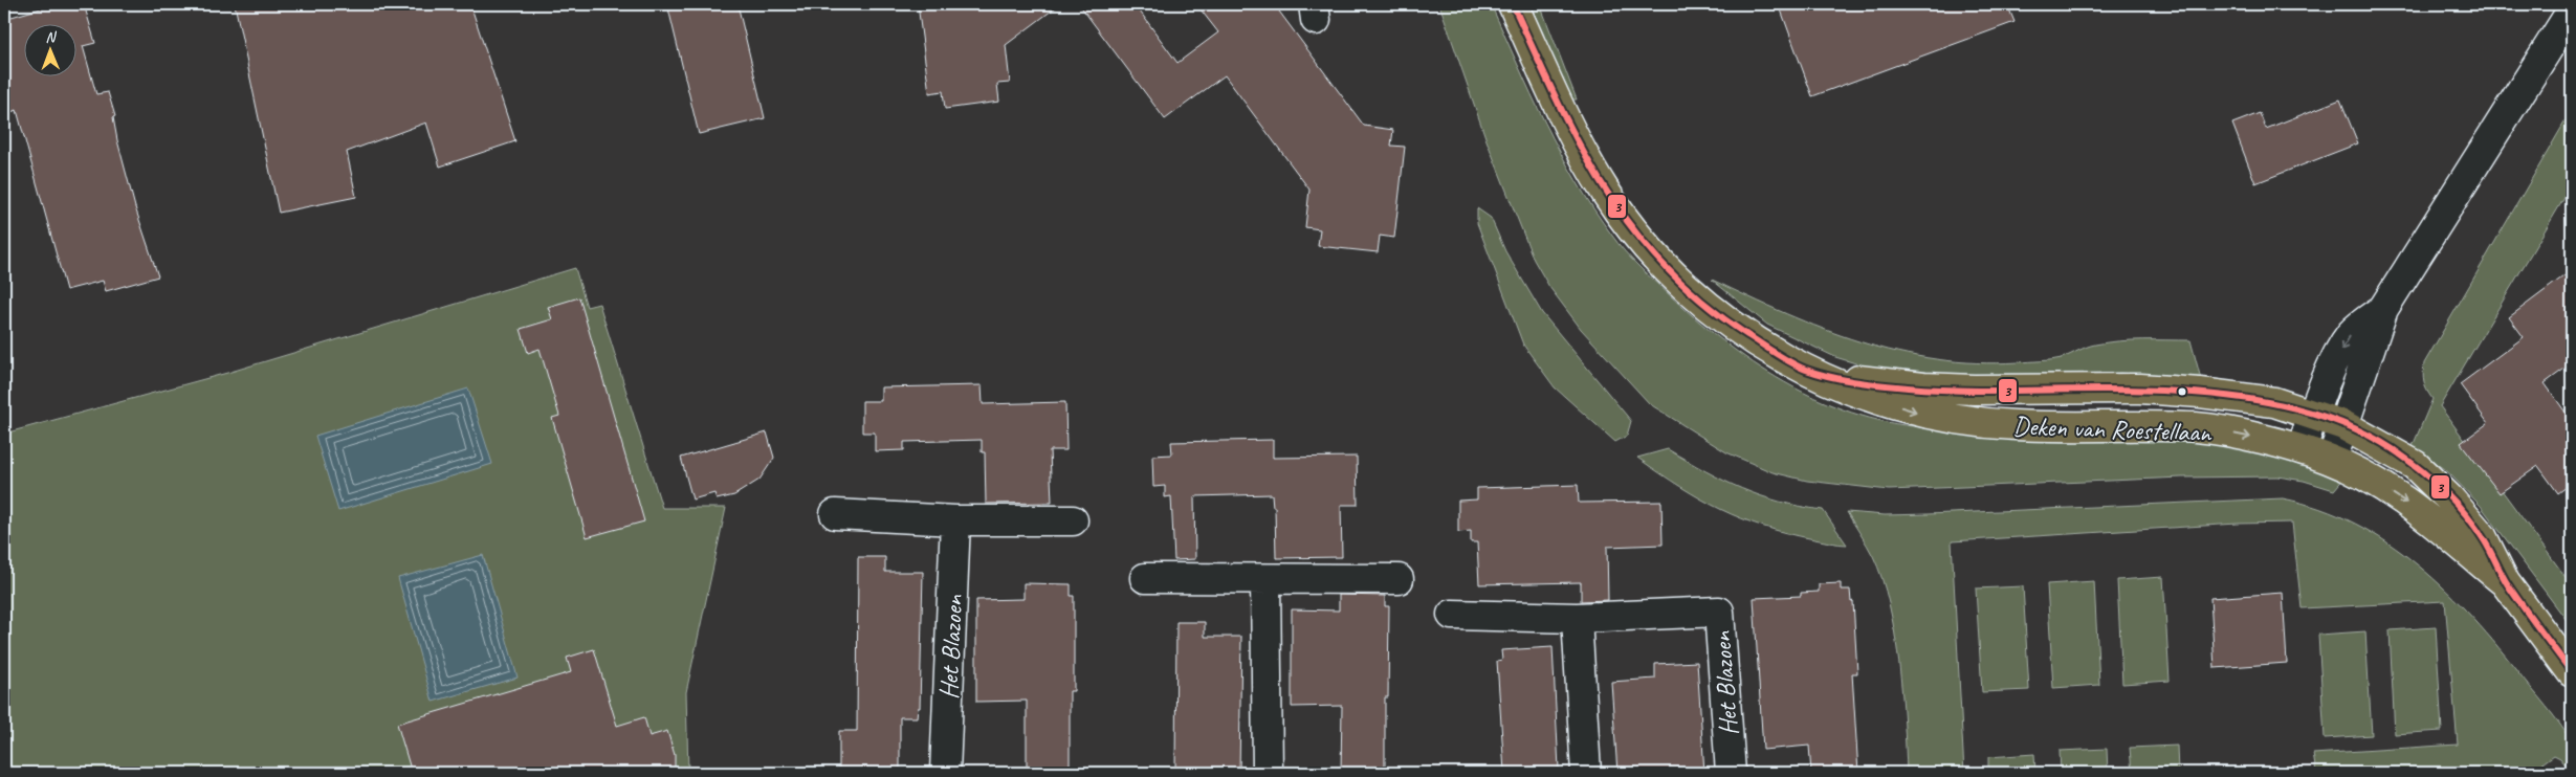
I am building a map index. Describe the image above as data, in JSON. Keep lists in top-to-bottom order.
{
  "streets": {
    "main road": ["Deken van Roestellaan"],
    "street": ["Het Blazoen"]
  },
  "lines": ["transit line 3"],
  "north": "top"
}
